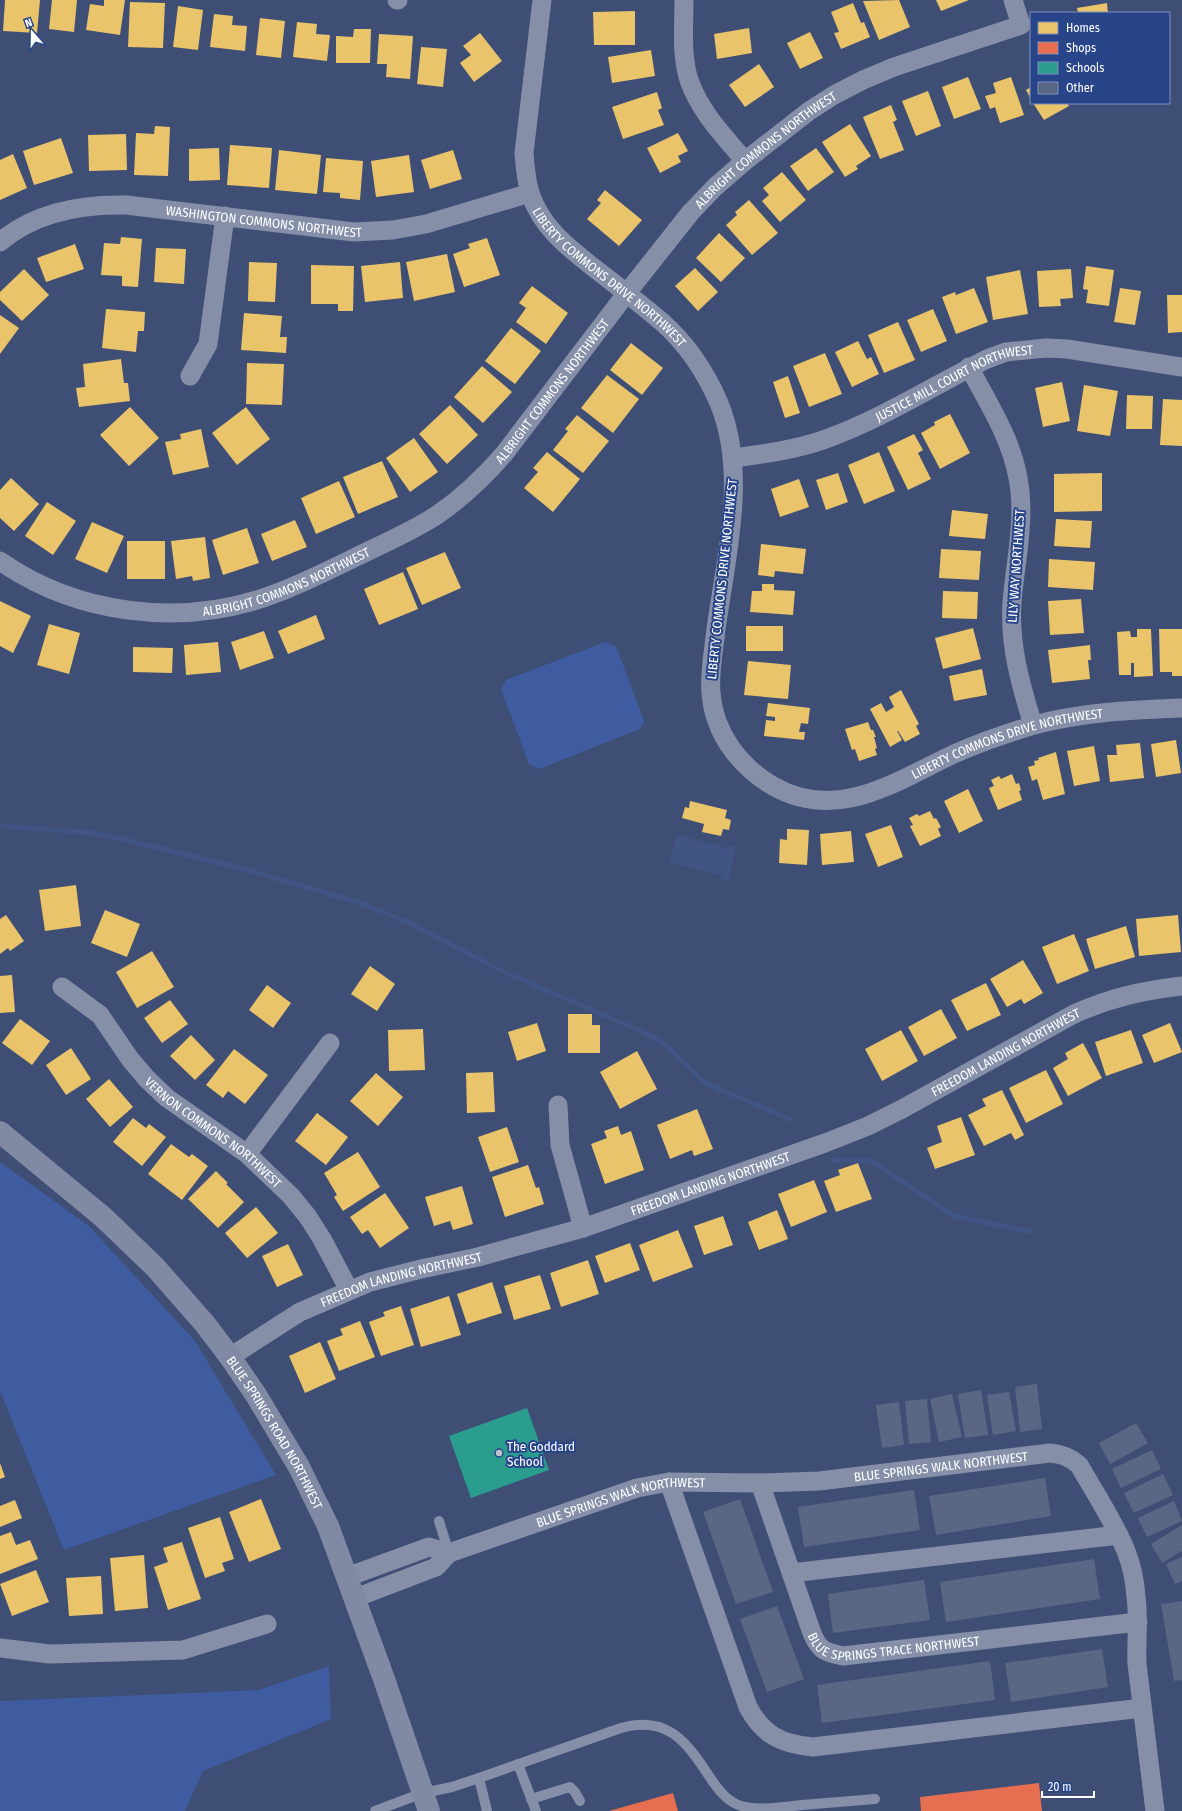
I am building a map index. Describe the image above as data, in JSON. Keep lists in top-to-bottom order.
{
  "streets": {
    "street": [
      "ALBRIGHT COMMONS NORTHWEST",
      "WASHINGTON COMMONS NORTHWEST",
      "LIBERTY COMMONS DRIVE NORTHWEST",
      "JUSTICE MILL COURT NORTHWEST",
      "LILY WAY NORTHWEST",
      "FREEDOM LANDING NORTHWEST",
      "VERNON COMMONS NORTHWEST",
      "BLUE SPRINGS ROAD NORTHWEST",
      "BLUE SPRINGS WALK NORTHWEST",
      "BLUE SPRINGS TRACE NORTHWEST"
    ]
  },
  "crossings": [
    ["ALBRIGHT COMMONS NORTHWEST", "LIBERTY COMMONS DRIVE NORTHWEST"],
    ["WASHINGTON COMMONS NORTHWEST", "LIBERTY COMMONS DRIVE NORTHWEST"],
    ["LIBERTY COMMONS DRIVE NORTHWEST", "JUSTICE MILL COURT NORTHWEST"],
    ["LIBERTY COMMONS DRIVE NORTHWEST", "LILY WAY NORTHWEST"],
    ["JUSTICE MILL COURT NORTHWEST", "LILY WAY NORTHWEST"],
    ["FREEDOM LANDING NORTHWEST", "VERNON COMMONS NORTHWEST"],
    ["FREEDOM LANDING NORTHWEST", "BLUE SPRINGS ROAD NORTHWEST"],
    ["BLUE SPRINGS ROAD NORTHWEST", "BLUE SPRINGS WALK NORTHWEST"],
    ["BLUE SPRINGS WALK NORTHWEST", "BLUE SPRINGS TRACE NORTHWEST"]
  ],
  "places": ["The Goddard School"],
  "legend": [
    "Homes",
    "Shops",
    "Schools",
    "Other"
  ],
  "scale_bar": "20 m",
  "north": "top"
}
